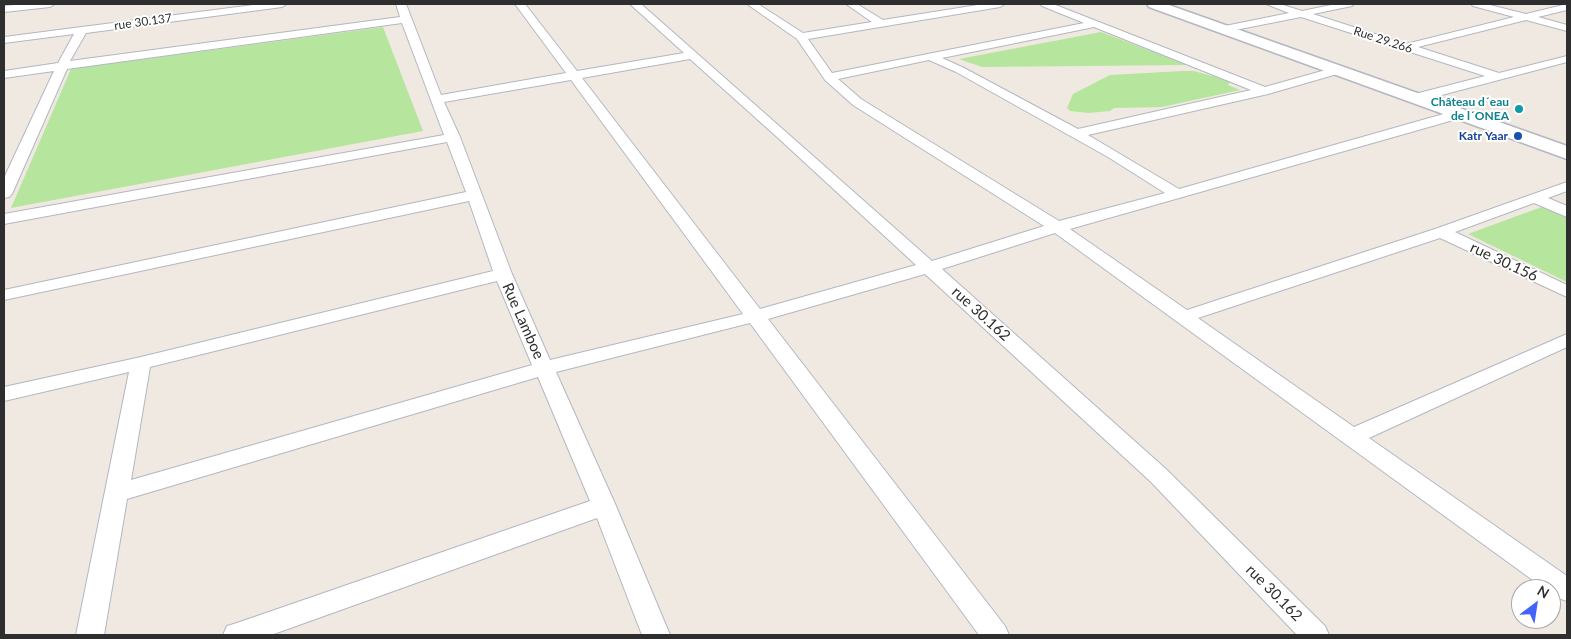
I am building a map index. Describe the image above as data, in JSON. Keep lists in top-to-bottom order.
{
  "streets": {
    "street": [
      "rue 30.137",
      "Rue 29.266",
      "rue 30.156",
      "rue 30.162",
      "Rue Lamboe"
    ]
  },
  "places": ["Château d´eau de l´ONEA", "Katr Yaar"],
  "north": "top right"
}
